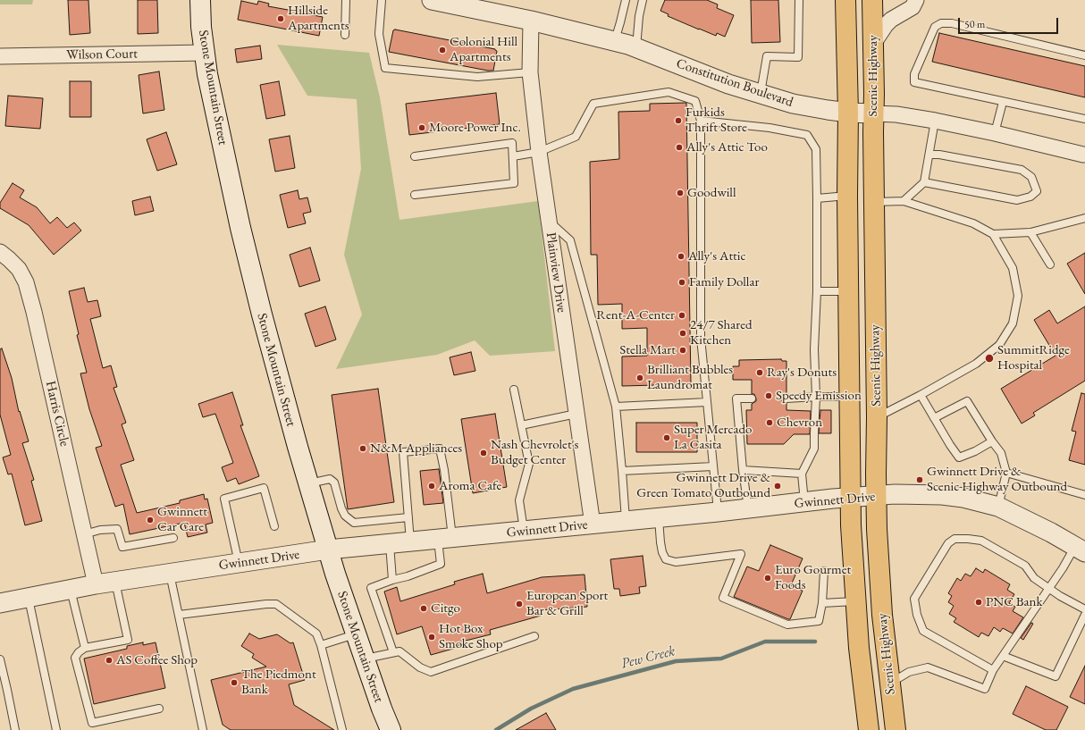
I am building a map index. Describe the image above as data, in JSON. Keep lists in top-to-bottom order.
{
  "streets": {
    "highway": ["Scenic Highway"],
    "main road": ["Stone Mountain Street"],
    "street": [
      "Wilson Court",
      "Constitution Boulevard",
      "Plainview Drive",
      "Harris Circle",
      "Gwinnett Drive"
    ]
  },
  "crossings": [
    ["Wilson Court", "Stone Mountain Street"],
    ["Scenic Highway", "Constitution Boulevard"],
    ["Scenic Highway", "Gwinnett Drive"],
    ["Constitution Boulevard", "Plainview Drive"],
    ["Stone Mountain Street", "Gwinnett Drive"],
    ["Plainview Drive", "Gwinnett Drive"],
    ["Harris Circle", "Gwinnett Drive"]
  ],
  "water": ["Pew Creek"],
  "places": [
    "Hillside Apartments",
    "Colonial Hill Apartments",
    "Furkids Thrift Store",
    "Moore Power Inc.",
    "Ally's Attic Too",
    "Goodwill",
    "Ally's Attic",
    "Family Dollar",
    "Rent-A-Center",
    "24/7 Shared Kitchen",
    "Stella Mart",
    "SummitRidge Hospital",
    "Ray's Donuts",
    "Brilliant Bubbles Laundromat",
    "Speedy Emission",
    "Chevron",
    "Super Mercado La Casita",
    "N&M Appliances",
    "Nash Chevrolet's Budget Center",
    "Gwinnett Drive & Scenic Highway Outbound",
    "Aroma Cafe",
    "Gwinnett Drive & Green Tomato Outbound",
    "Gwinnett Car Care",
    "Euro Gourmet Foods",
    "PNC Bank",
    "European Sport Bar & Grill",
    "Citgo",
    "Hot Box Smoke Shop",
    "AS Coffee Shop",
    "The Piedmont Bank"
  ],
  "scale_bar": "50 m"
}
